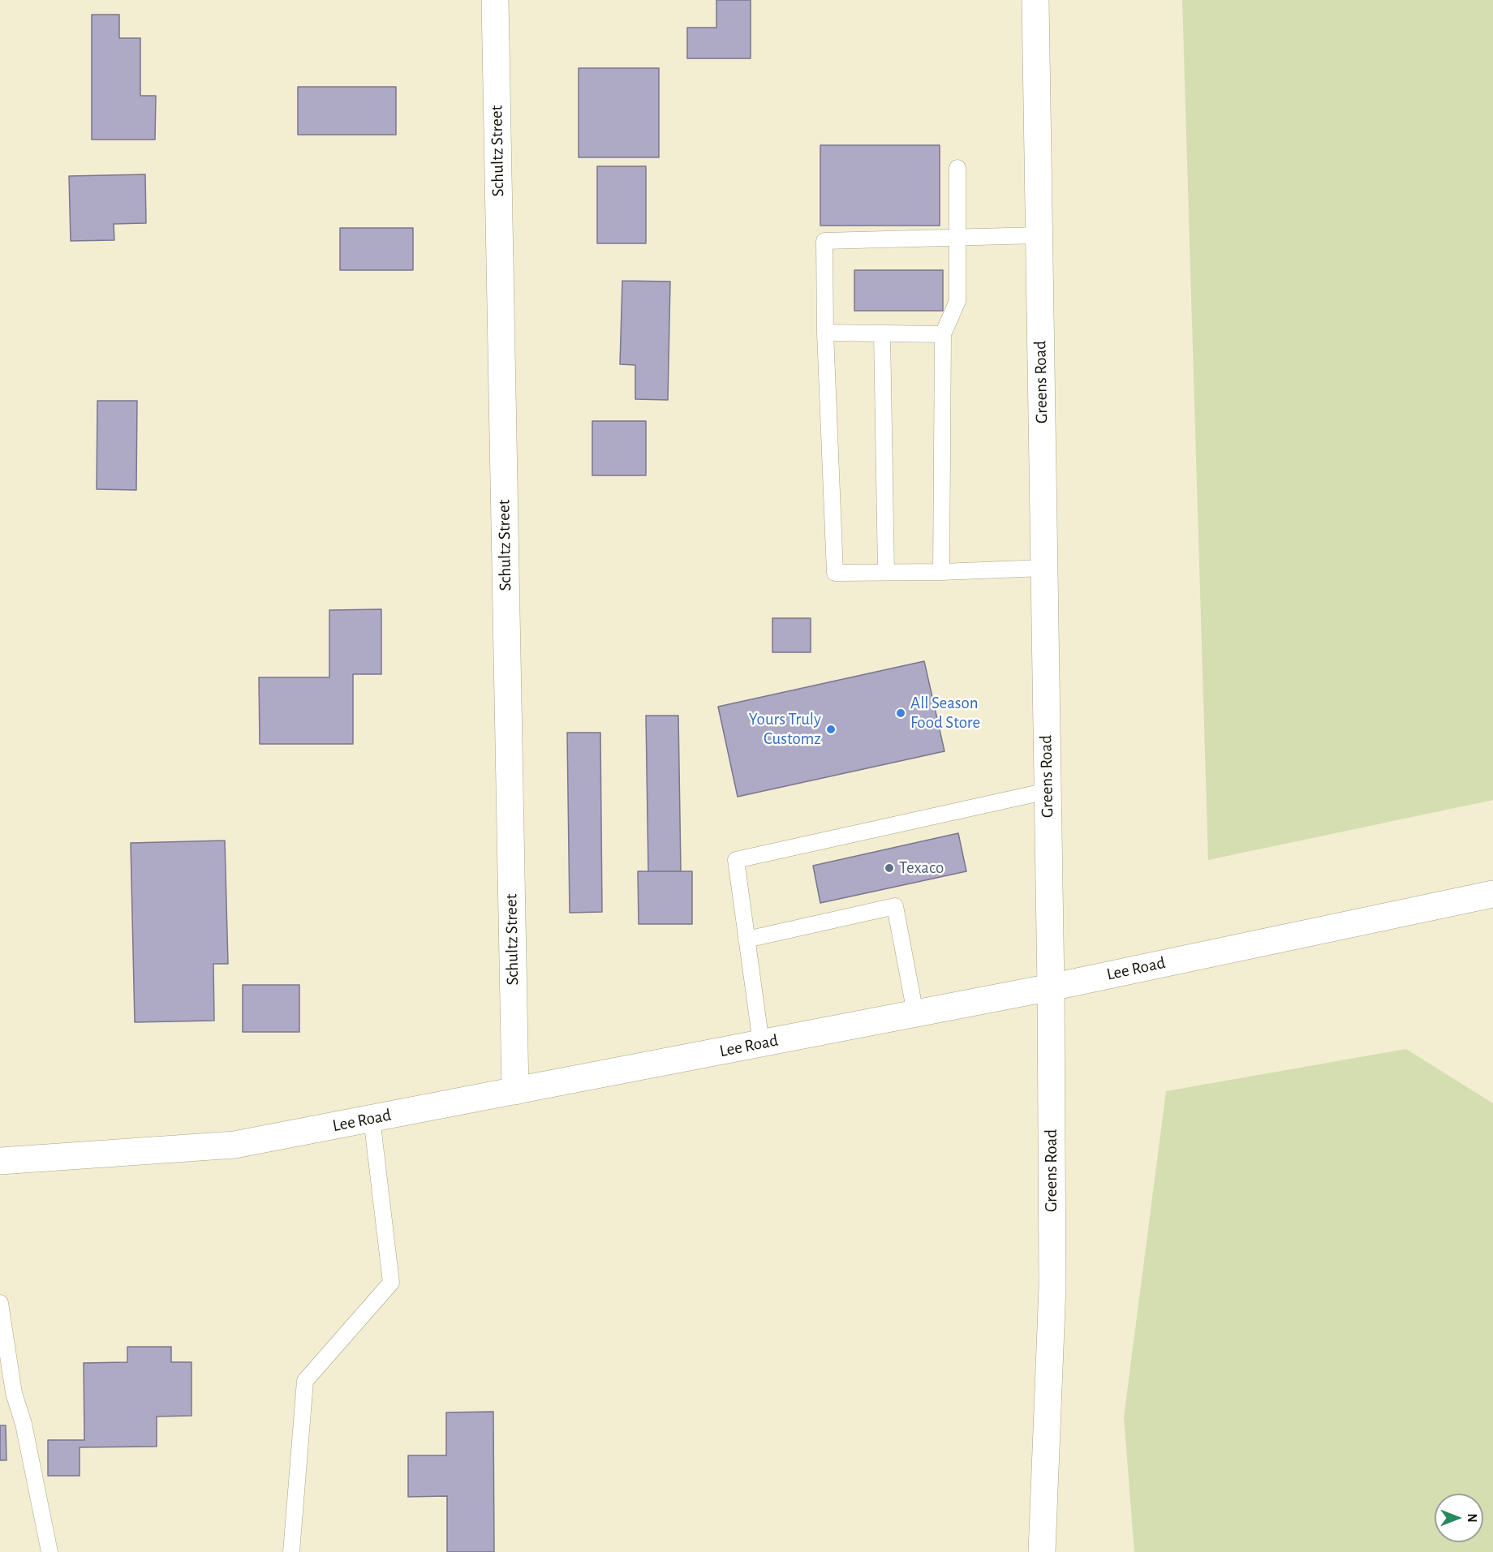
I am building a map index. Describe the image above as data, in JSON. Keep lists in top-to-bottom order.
{
  "streets": {
    "main road": ["Schultz Street", "Greens Road", "Lee Road"]
  },
  "crossings": [
    ["Schultz Street", "Lee Road"],
    ["Greens Road", "Lee Road"]
  ],
  "places": ["All Season Food Store", "Yours Truly Customz", "Texaco"],
  "north": "right"
}
